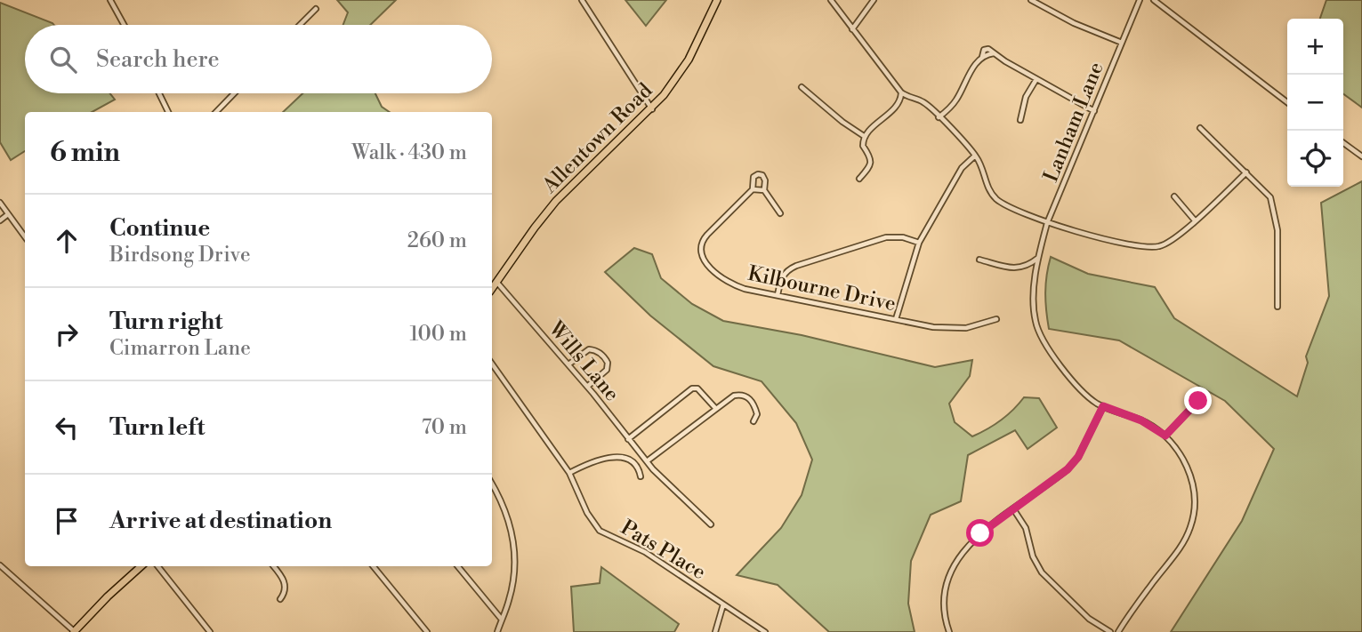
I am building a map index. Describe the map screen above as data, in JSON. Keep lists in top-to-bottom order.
{
  "streets": {
    "main road": ["Allentown Road"],
    "street": [
      "Lanham Lane",
      "Kilbourne Drive",
      "Wills Lane",
      "Pats Place"
    ]
  },
  "crossings": [
    ["Allentown Road", "Wills Lane"]
  ],
  "page": {
    "map_buttons": ["+", "−"],
    "search": "Search here",
    "heading": ["6 min", "Walk · 430 m"],
    "list": [
      ["Continue", "Birdsong Drive", "260 m"],
      ["Turn right", "Cimarron Lane", "100 m"],
      ["Turn left", "70 m"],
      "Arrive at destination"
    ]
  }
}
